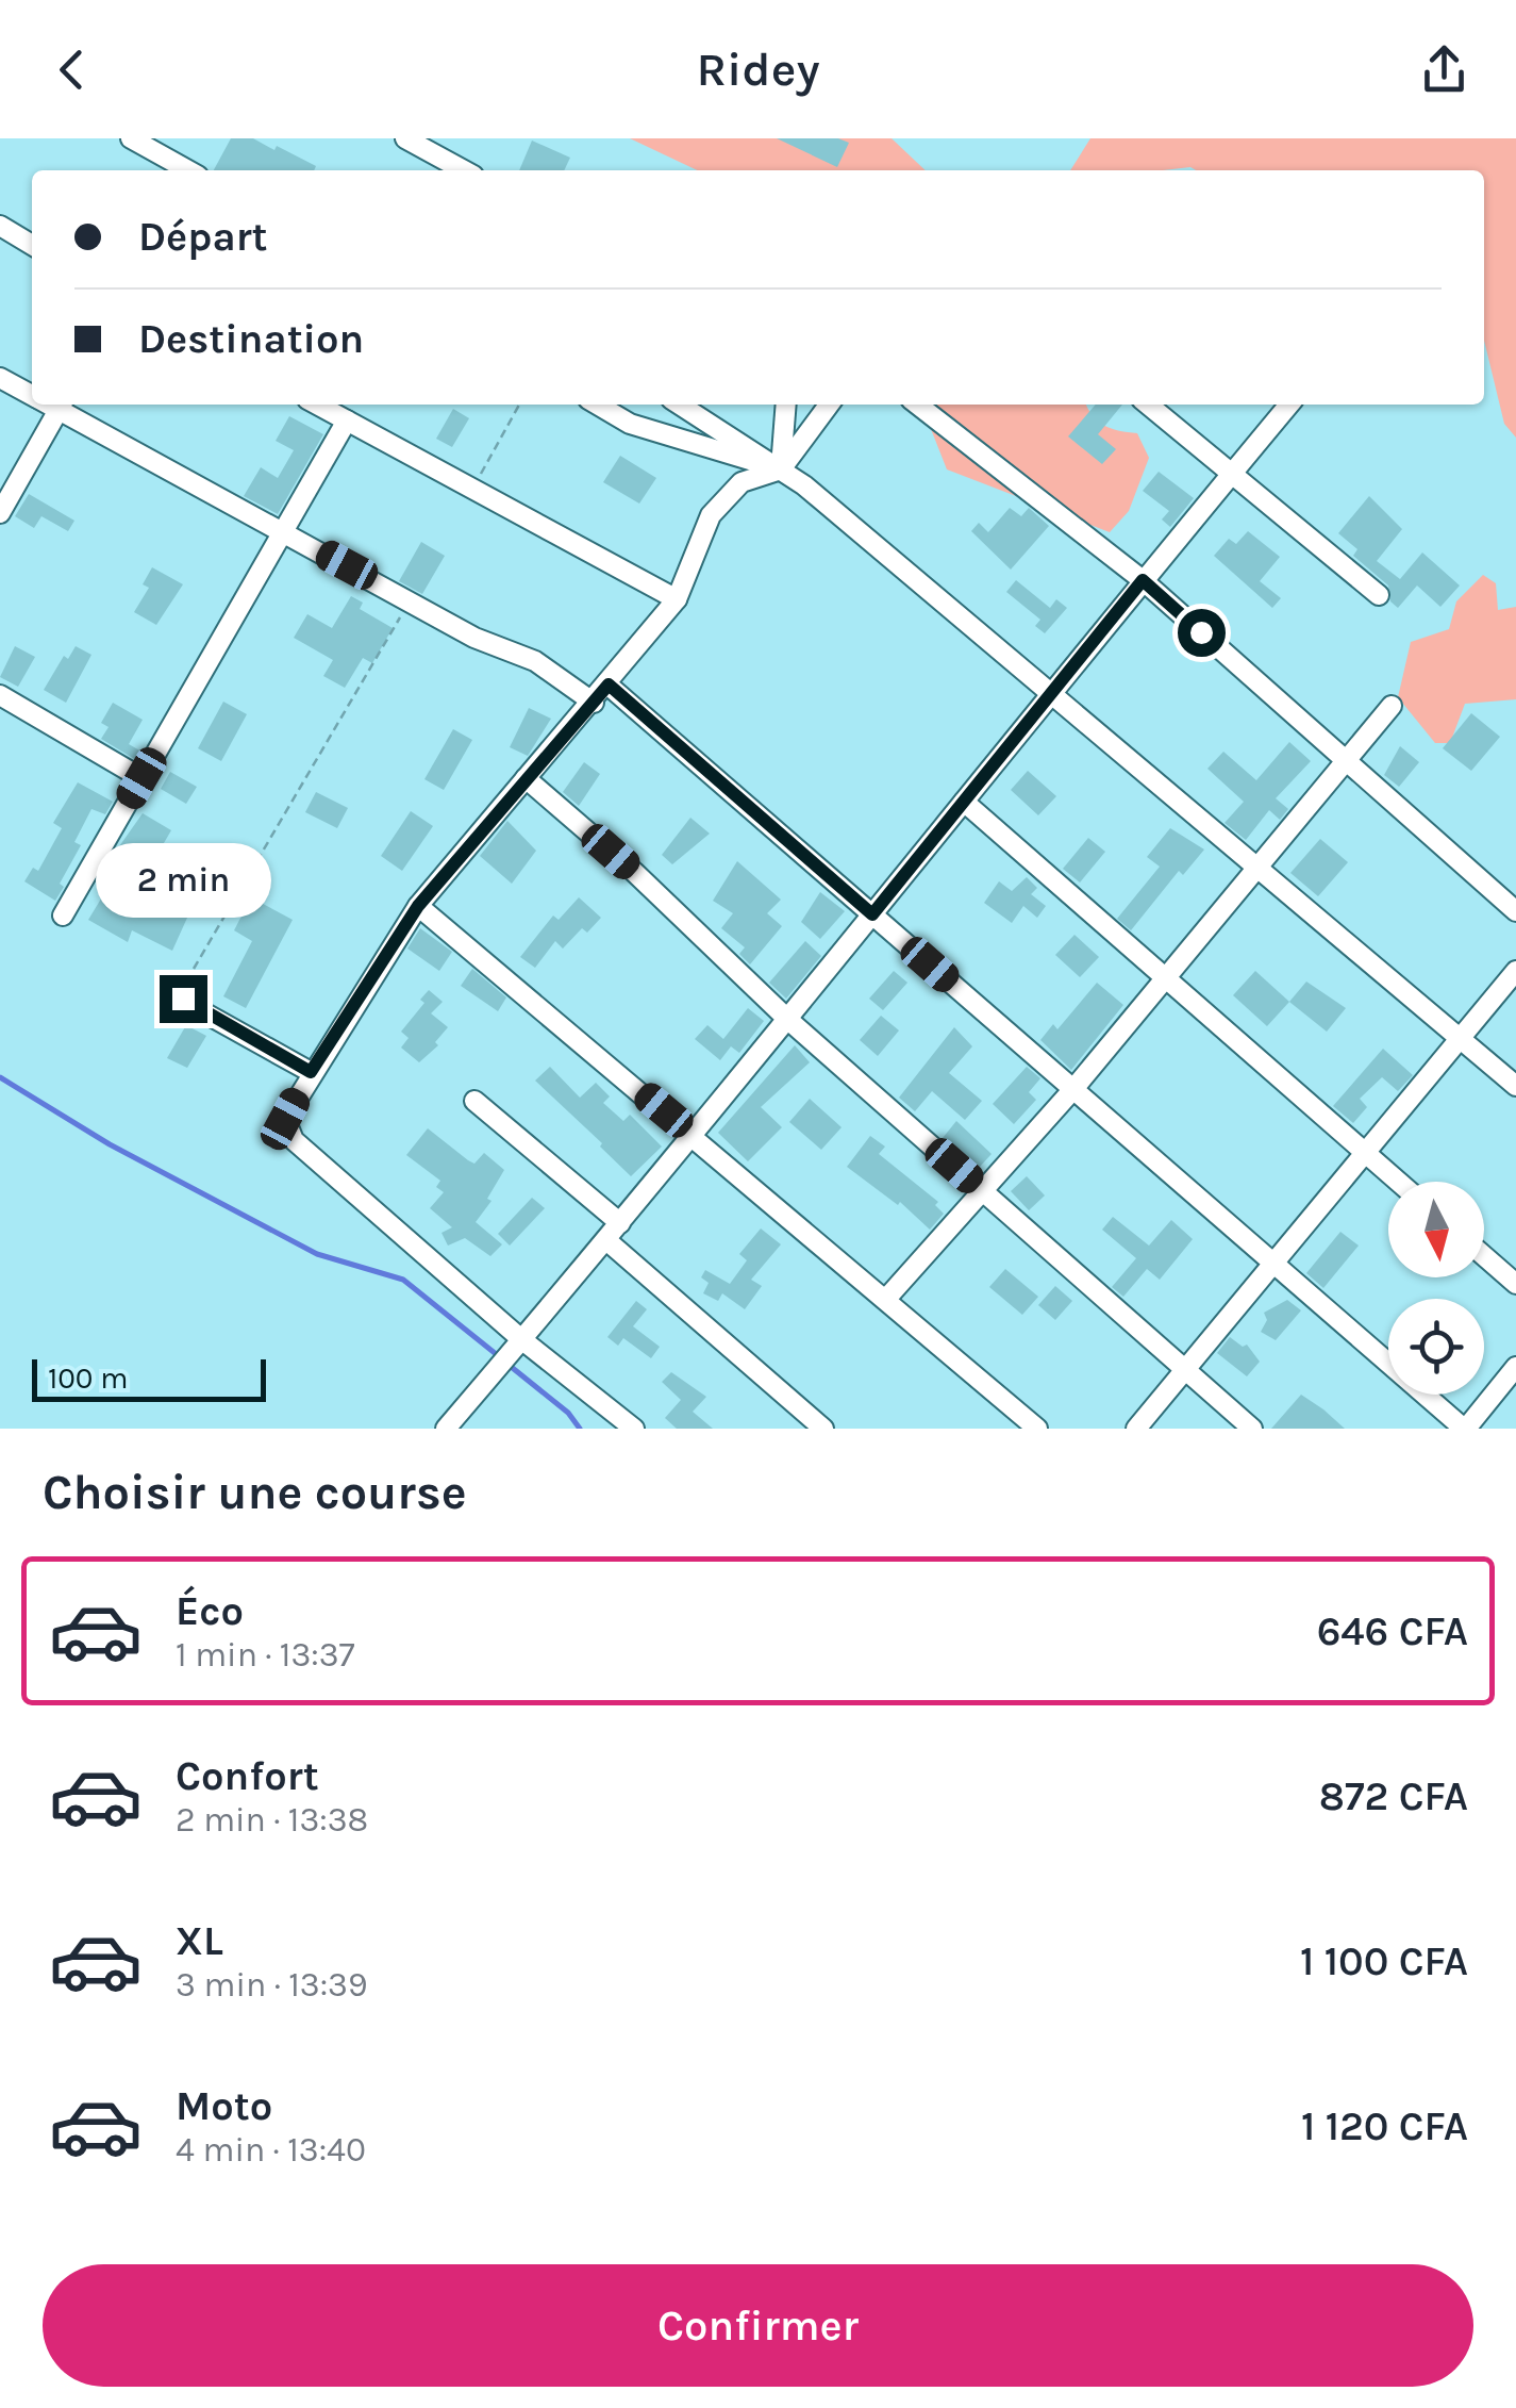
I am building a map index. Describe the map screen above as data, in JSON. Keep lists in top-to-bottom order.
{
  "scale_bar": "100 m",
  "north": "bottom",
  "page": {
    "header": "Ridey",
    "banner": ["Départ", "Destination"],
    "bubble": "2 min",
    "scale": "100 m",
    "heading": "Choisir une course",
    "list": [
      {
        "name": "Éco",
        "note": "1 min · 13:37",
        "value": "646 CFA"
      },
      {
        "name": "Confort",
        "note": "2 min · 13:38",
        "value": "872 CFA"
      },
      {
        "name": "XL",
        "note": "3 min · 13:39",
        "value": "1 100 CFA"
      },
      {
        "name": "Moto",
        "note": "4 min · 13:40",
        "value": "1 120 CFA"
      }
    ],
    "buttons": "Confirmer"
  }
}
